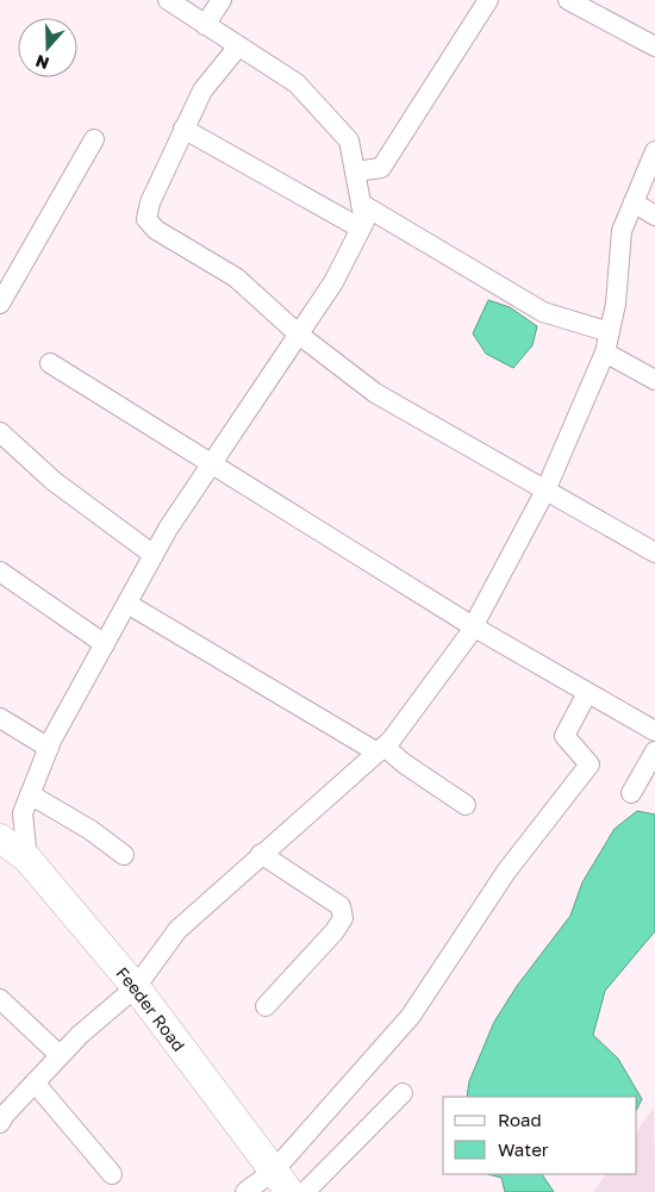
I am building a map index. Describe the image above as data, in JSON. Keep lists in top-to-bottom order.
{
  "streets": {
    "street": ["Feeder Road"]
  },
  "legend": ["Road", "Water"],
  "north": "bottom"
}
